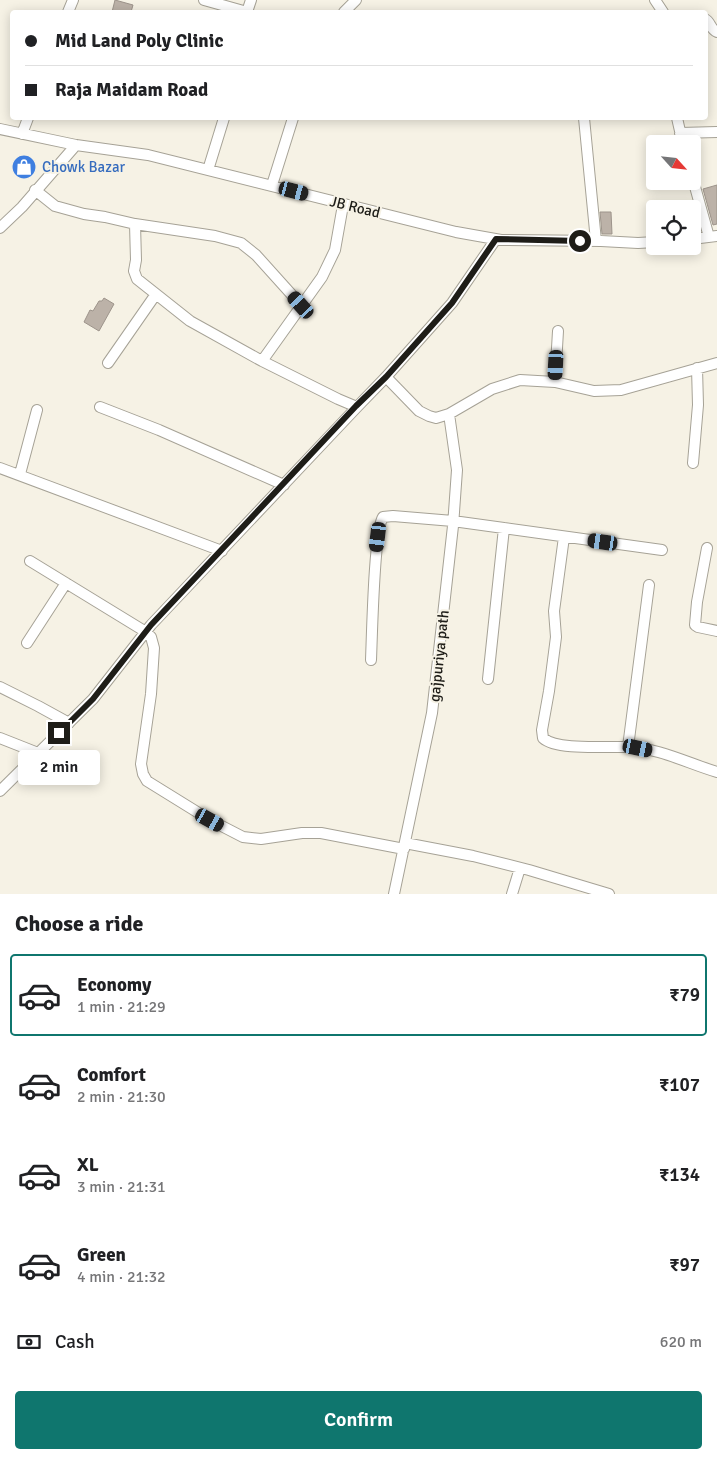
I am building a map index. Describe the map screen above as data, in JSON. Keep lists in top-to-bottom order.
{
  "streets": {
    "street": ["JB Road", "gajpuriya path"]
  },
  "places": {
    "shop": ["Chowk Bazar"]
  },
  "north": "bottom right",
  "page": {
    "banner": ["Mid Land Poly Clinic", "Raja Maidam Road"],
    "bubble": "2 min",
    "heading": "Choose a ride",
    "list": [
      {
        "name": "Economy",
        "note": "1 min · 21:29",
        "value": "₹79"
      },
      {
        "name": "Comfort",
        "note": "2 min · 21:30",
        "value": "₹107"
      },
      {
        "name": "XL",
        "note": "3 min · 21:31",
        "value": "₹134"
      },
      {
        "name": "Green",
        "note": "4 min · 21:32",
        "value": "₹97"
      }
    ],
    "pay": ["Cash", "620 m"],
    "buttons": "Confirm"
  }
}
